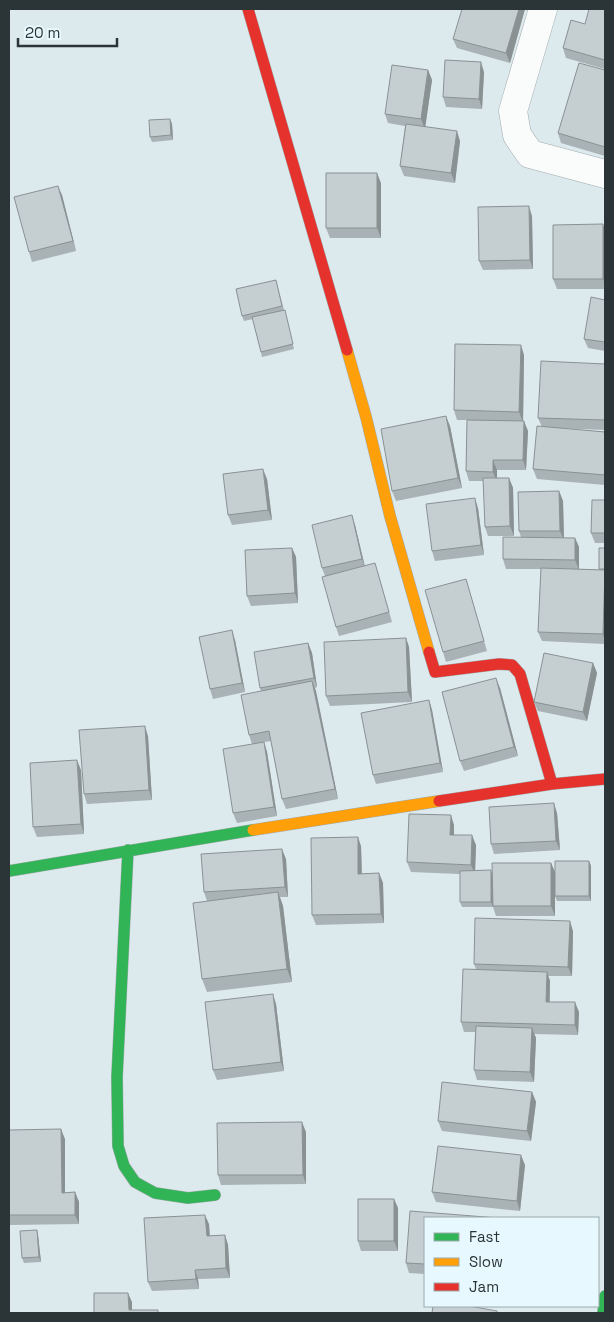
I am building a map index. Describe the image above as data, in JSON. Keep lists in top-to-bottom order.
{
  "legend": ["Fast", "Slow", "Jam"],
  "scale_bar": "20 m"
}
